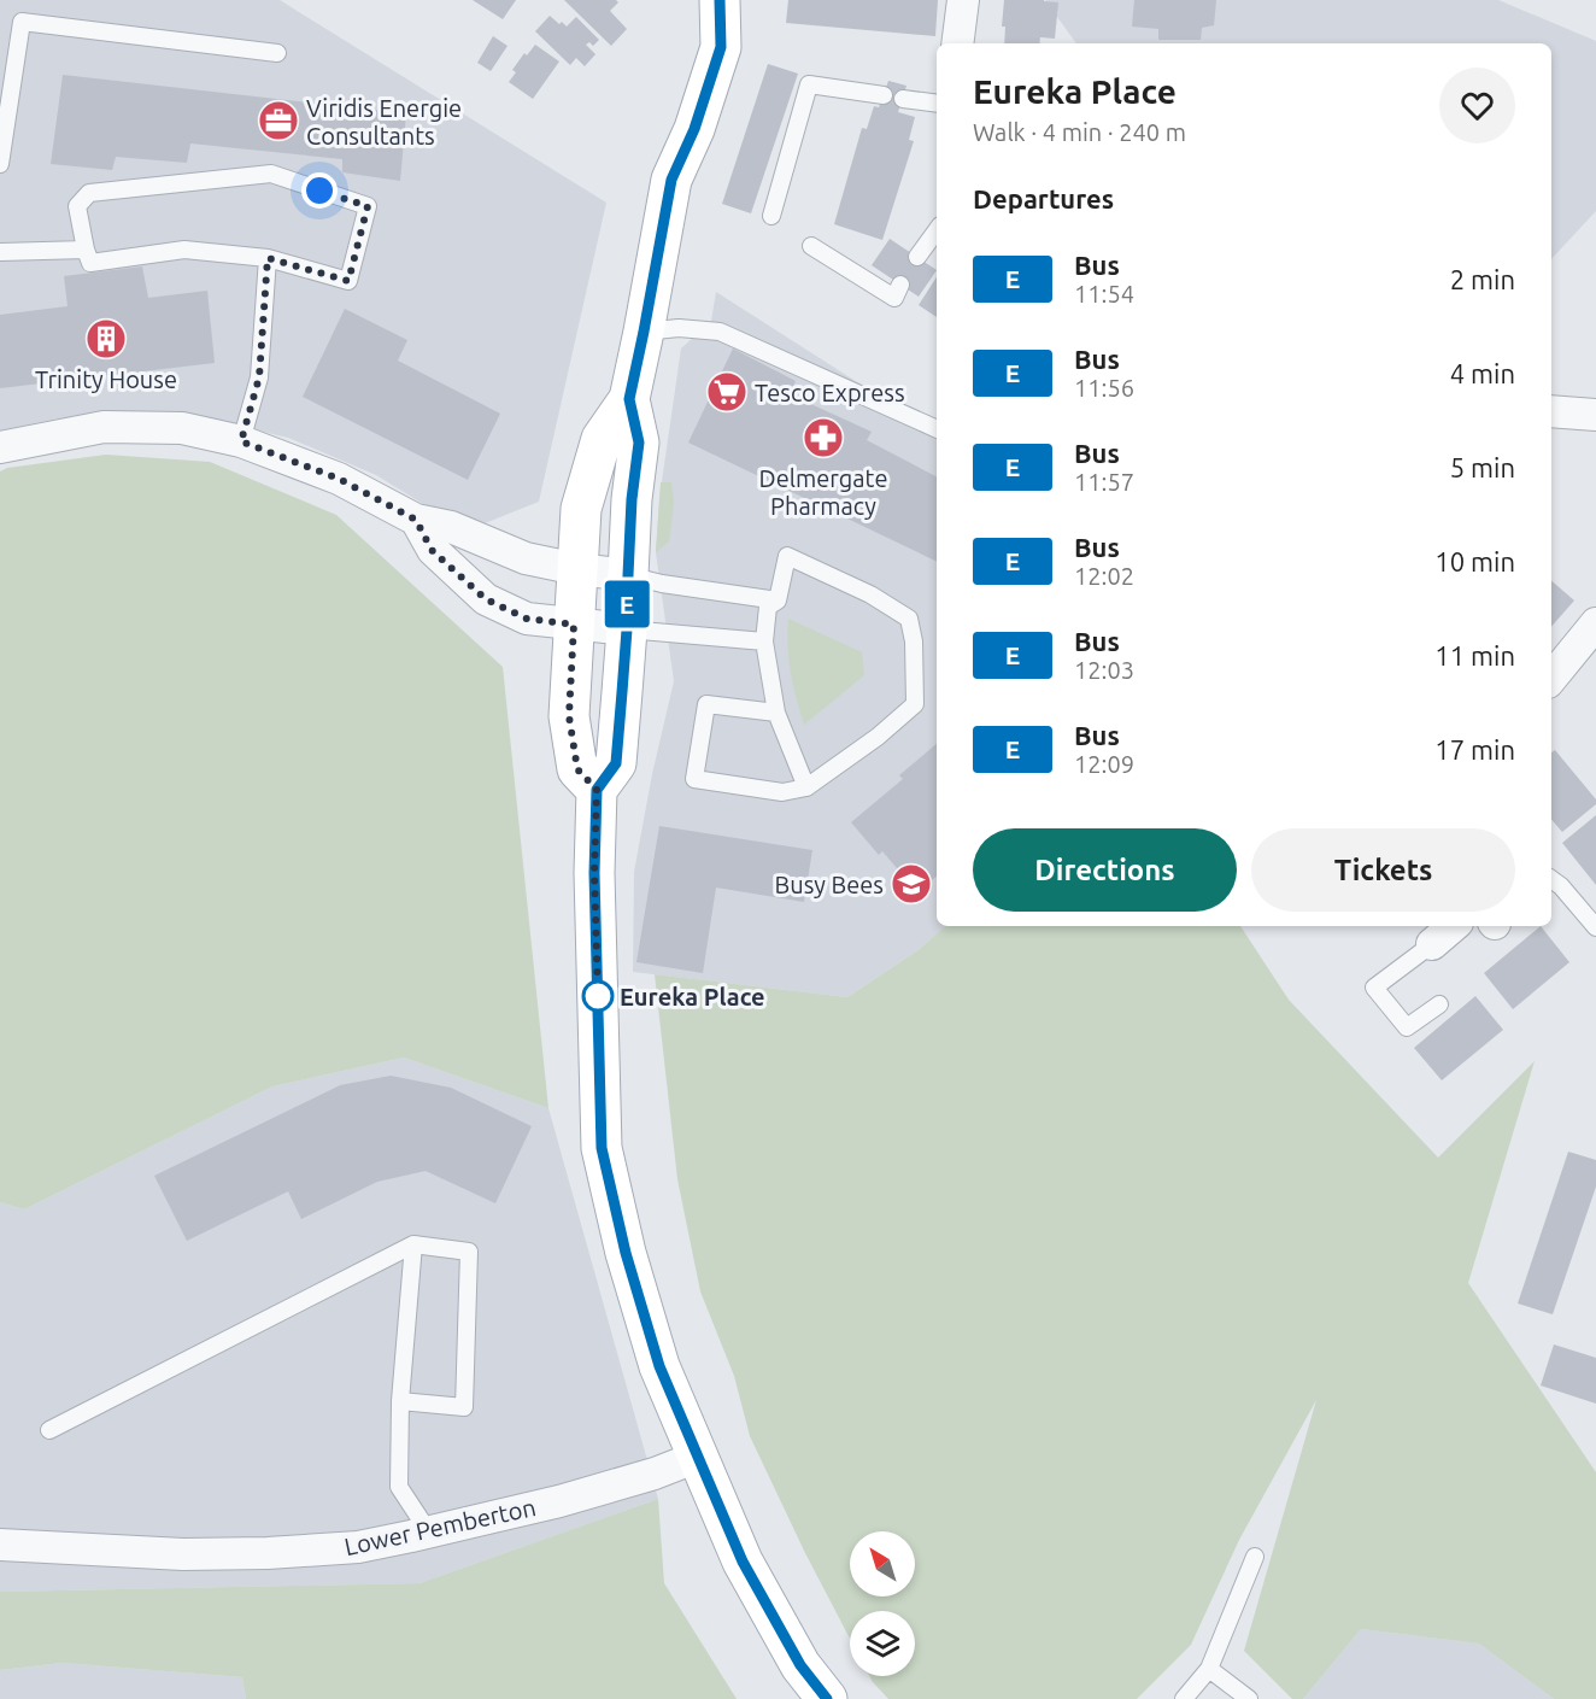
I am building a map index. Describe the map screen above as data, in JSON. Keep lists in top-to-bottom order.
{
  "streets": {
    "street": ["Lower Pemberton"]
  },
  "places": {
    "office": ["Viridis Energie Consultants"],
    "building": ["Trinity House"],
    "supermarket": ["Tesco Express"],
    "pharmacy": ["Delmergate Pharmacy"],
    "school or university": ["Busy Bees"],
    "other": ["Eureka Place"]
  },
  "lines": ["bus line E"],
  "north": "top left",
  "page": {
    "on_map": "E",
    "heading": [
      ["Eureka Place", "Walk · 4 min · 240 m"],
      "Departures"
    ],
    "list": [
      {
        "mark": "E",
        "name": "Bus",
        "note": "11:54",
        "value": "2 min"
      },
      {
        "mark": "E",
        "name": "Bus",
        "note": "11:56",
        "value": "4 min"
      },
      {
        "mark": "E",
        "name": "Bus",
        "note": "11:57",
        "value": "5 min"
      },
      {
        "mark": "E",
        "name": "Bus",
        "note": "12:02",
        "value": "10 min"
      },
      {
        "mark": "E",
        "name": "Bus",
        "note": "12:03",
        "value": "11 min"
      },
      {
        "mark": "E",
        "name": "Bus",
        "note": "12:09",
        "value": "17 min"
      }
    ],
    "buttons": ["Directions", "Tickets"]
  }
}
